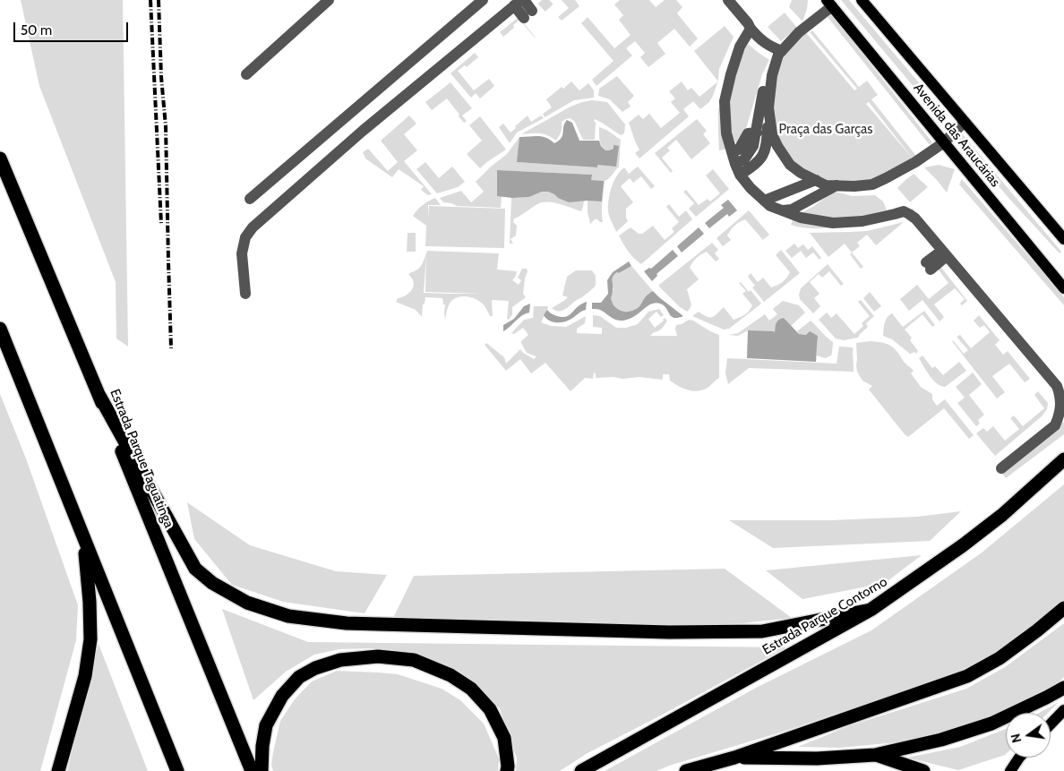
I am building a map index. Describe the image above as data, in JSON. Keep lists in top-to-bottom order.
{
  "streets": {
    "highway": ["Estrada Parque Taguatinga", "Estrada Parque Contorno"],
    "main road": ["Avenida das Araucárias"]
  },
  "parks": ["Praça das Garças"],
  "scale_bar": "50 m",
  "north": "left"
}
